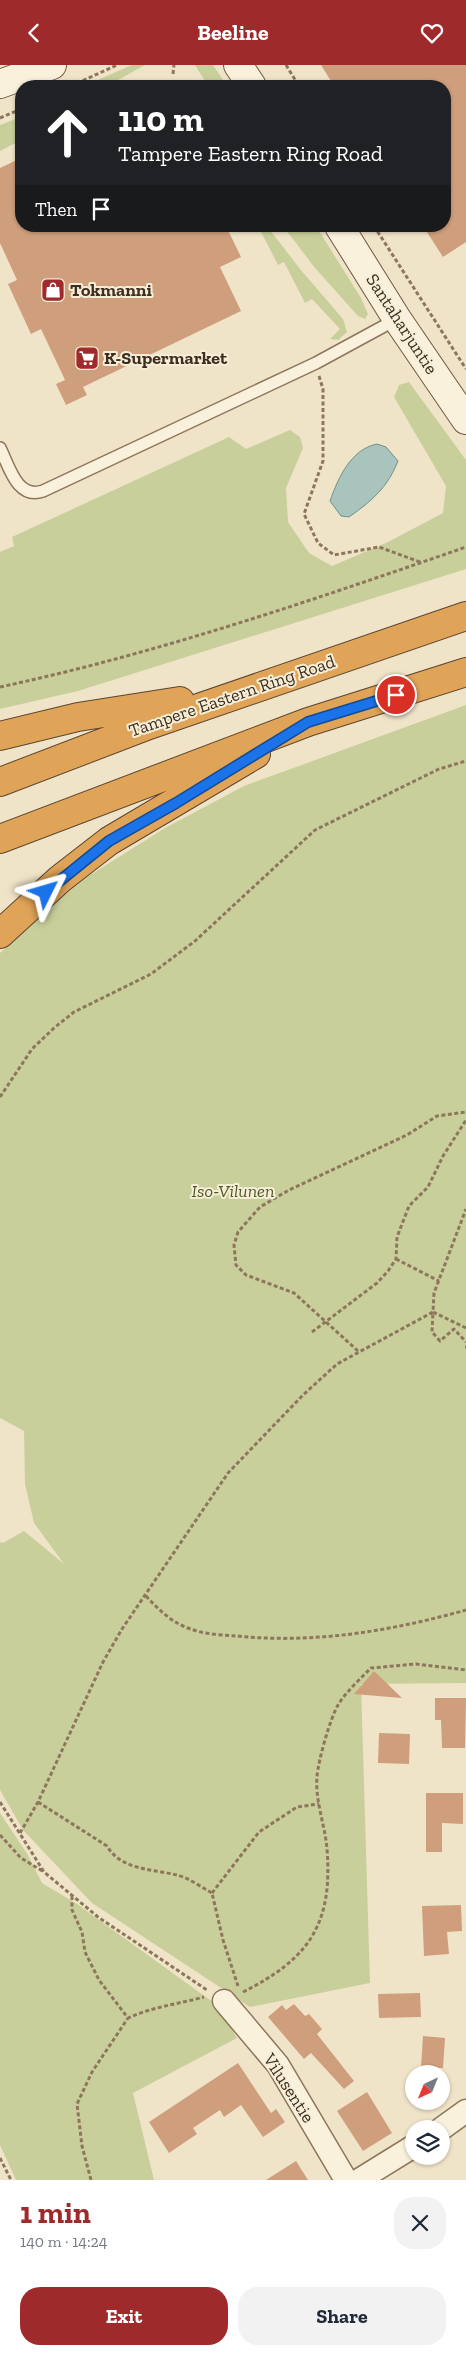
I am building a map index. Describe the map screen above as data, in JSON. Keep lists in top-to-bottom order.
{
  "streets": {
    "highway": ["Tampere Eastern Ring Road"],
    "main road": ["Santaharjuntie"],
    "street": ["Vilusentie"]
  },
  "parks": ["Iso-Vilunen"],
  "places": {
    "shop": ["Tokmanni"],
    "supermarket": ["K-Supermarket"]
  },
  "north": "bottom left",
  "page": {
    "header": "Beeline",
    "turn": ["110 m", "Tampere Eastern Ring Road"],
    "then": "Then",
    "heading": ["1 min", "140 m · 14:24"],
    "buttons": ["Exit", "Share"]
  }
}
